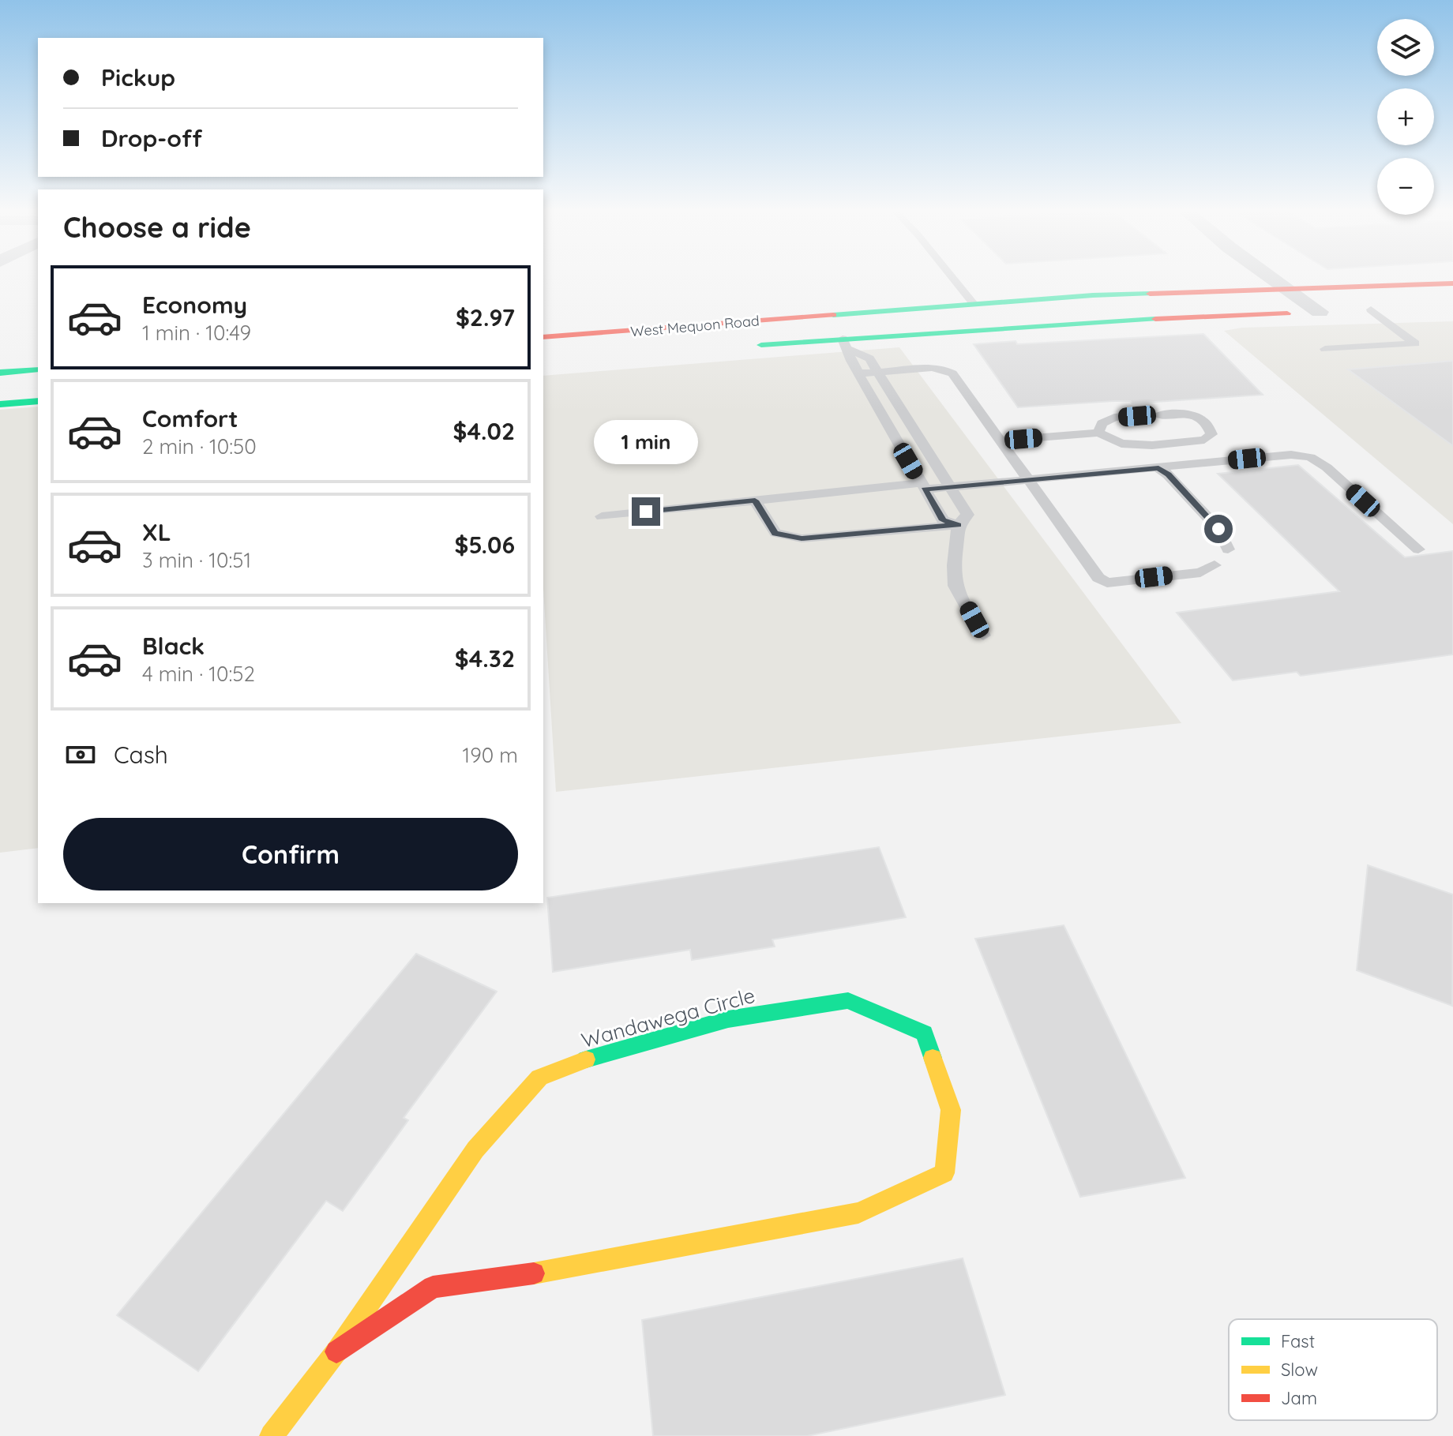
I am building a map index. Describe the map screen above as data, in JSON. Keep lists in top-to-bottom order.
{
  "streets": {
    "main road": ["West Mequon Road", "Wandawega Circle"]
  },
  "legend": ["Fast", "Slow", "Jam"],
  "page": {
    "map_buttons": ["+", "−"],
    "banner": ["Pickup", "Drop-off"],
    "heading": "Choose a ride",
    "list": [
      {
        "name": "Economy",
        "note": "1 min · 10:49",
        "value": "$2.97"
      },
      {
        "name": "Comfort",
        "note": "2 min · 10:50",
        "value": "$4.02"
      },
      {
        "name": "XL",
        "note": "3 min · 10:51",
        "value": "$5.06"
      },
      {
        "name": "Black",
        "note": "4 min · 10:52",
        "value": "$4.32"
      }
    ],
    "bubble": "1 min",
    "pay": ["Cash", "190 m"],
    "buttons": "Confirm"
  }
}
